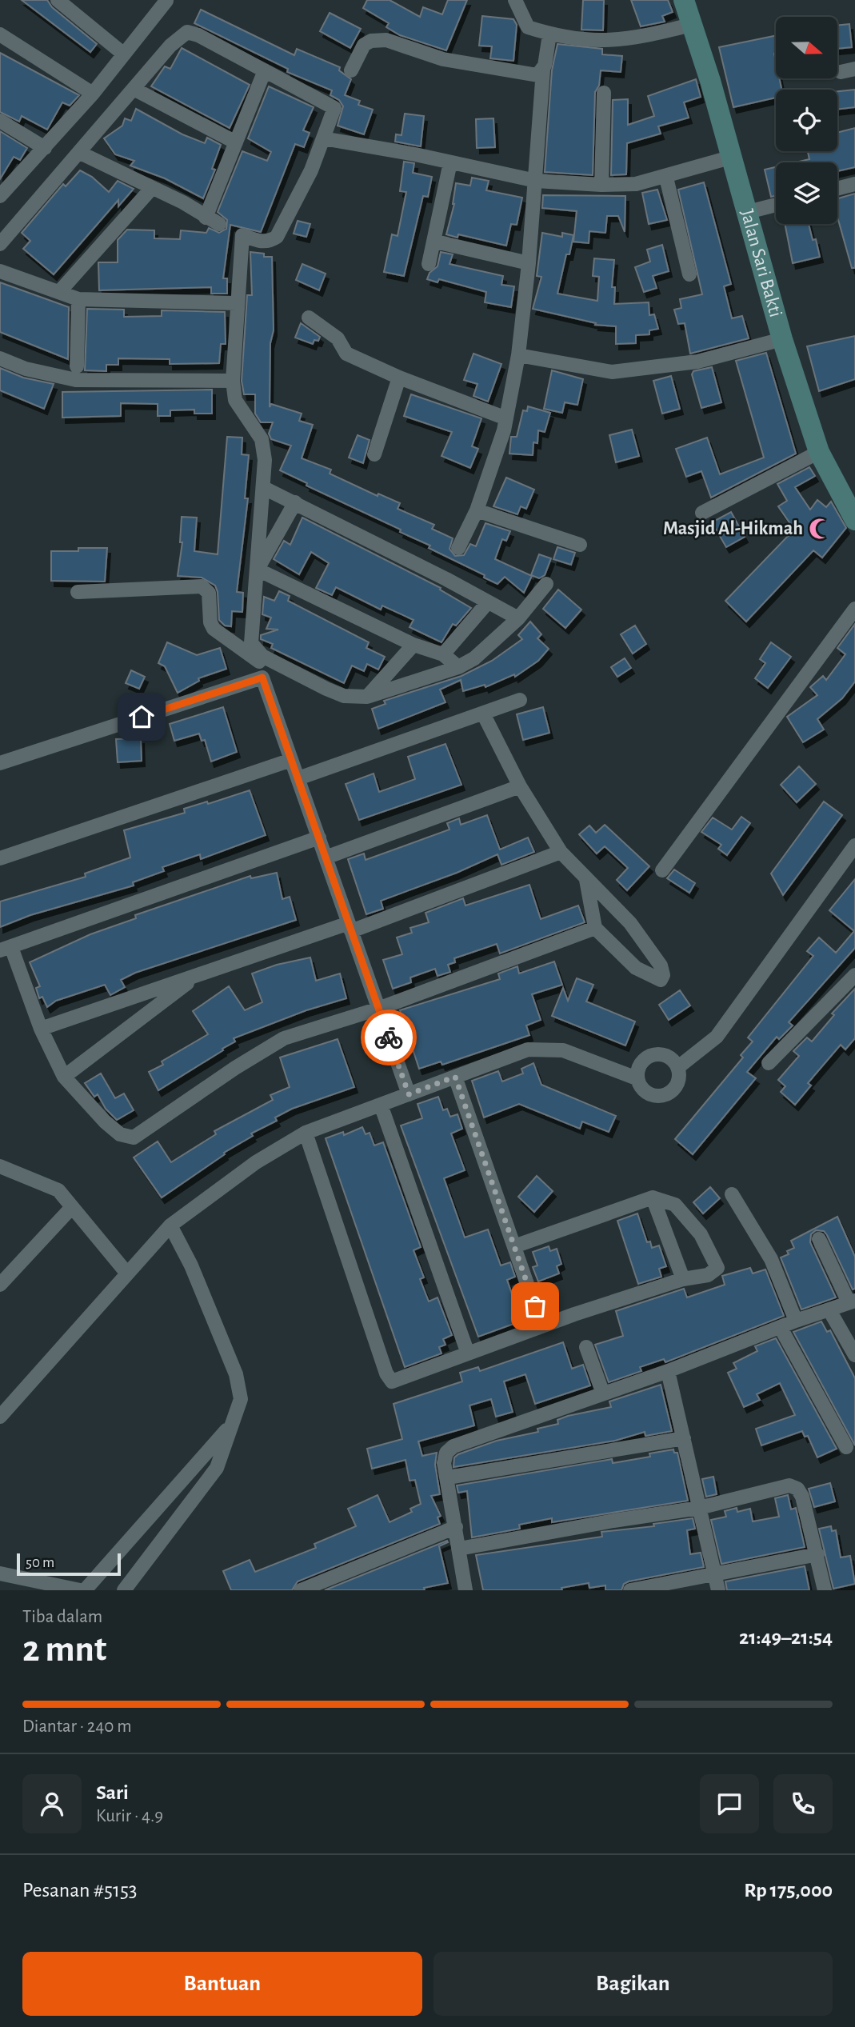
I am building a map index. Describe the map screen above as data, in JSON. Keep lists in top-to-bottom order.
{
  "streets": {
    "main road": ["Jalan Sari Bakti"]
  },
  "places": {
    "mosque": ["Masjid Al-Hikmah"]
  },
  "scale_bar": "50 m",
  "north": "right",
  "page": {
    "scale": "50 m",
    "heading": ["2 mnt", "Tiba dalam", "21:49–21:54"],
    "panel": [
      "Sari",
      "Kurir · 4.9",
      "Pesanan #5153",
      "Rp 175,000"
    ],
    "bar": "Diantar · 240 m",
    "buttons": ["Bantuan", "Bagikan"]
  }
}
